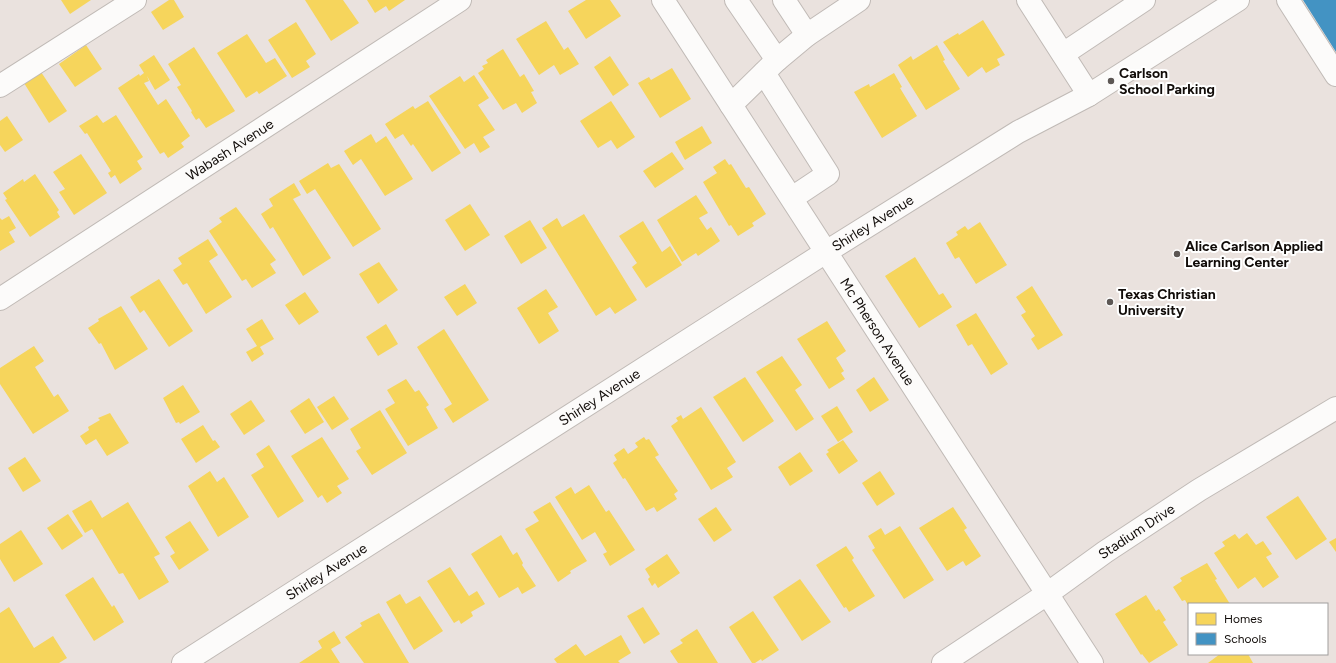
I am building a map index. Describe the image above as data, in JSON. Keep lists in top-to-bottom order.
{
  "streets": {
    "street": [
      "Wabash Avenue",
      "Shirley Avenue",
      "Mc Pherson Avenue",
      "Stadium Drive"
    ]
  },
  "crossings": [
    ["Shirley Avenue", "Mc Pherson Avenue"],
    ["Mc Pherson Avenue", "Stadium Drive"]
  ],
  "places": ["Carlson School Parking", "Alice Carlson Applied Learning Center", "Texas Christian University"],
  "legend": ["Homes", "Schools"]
}
